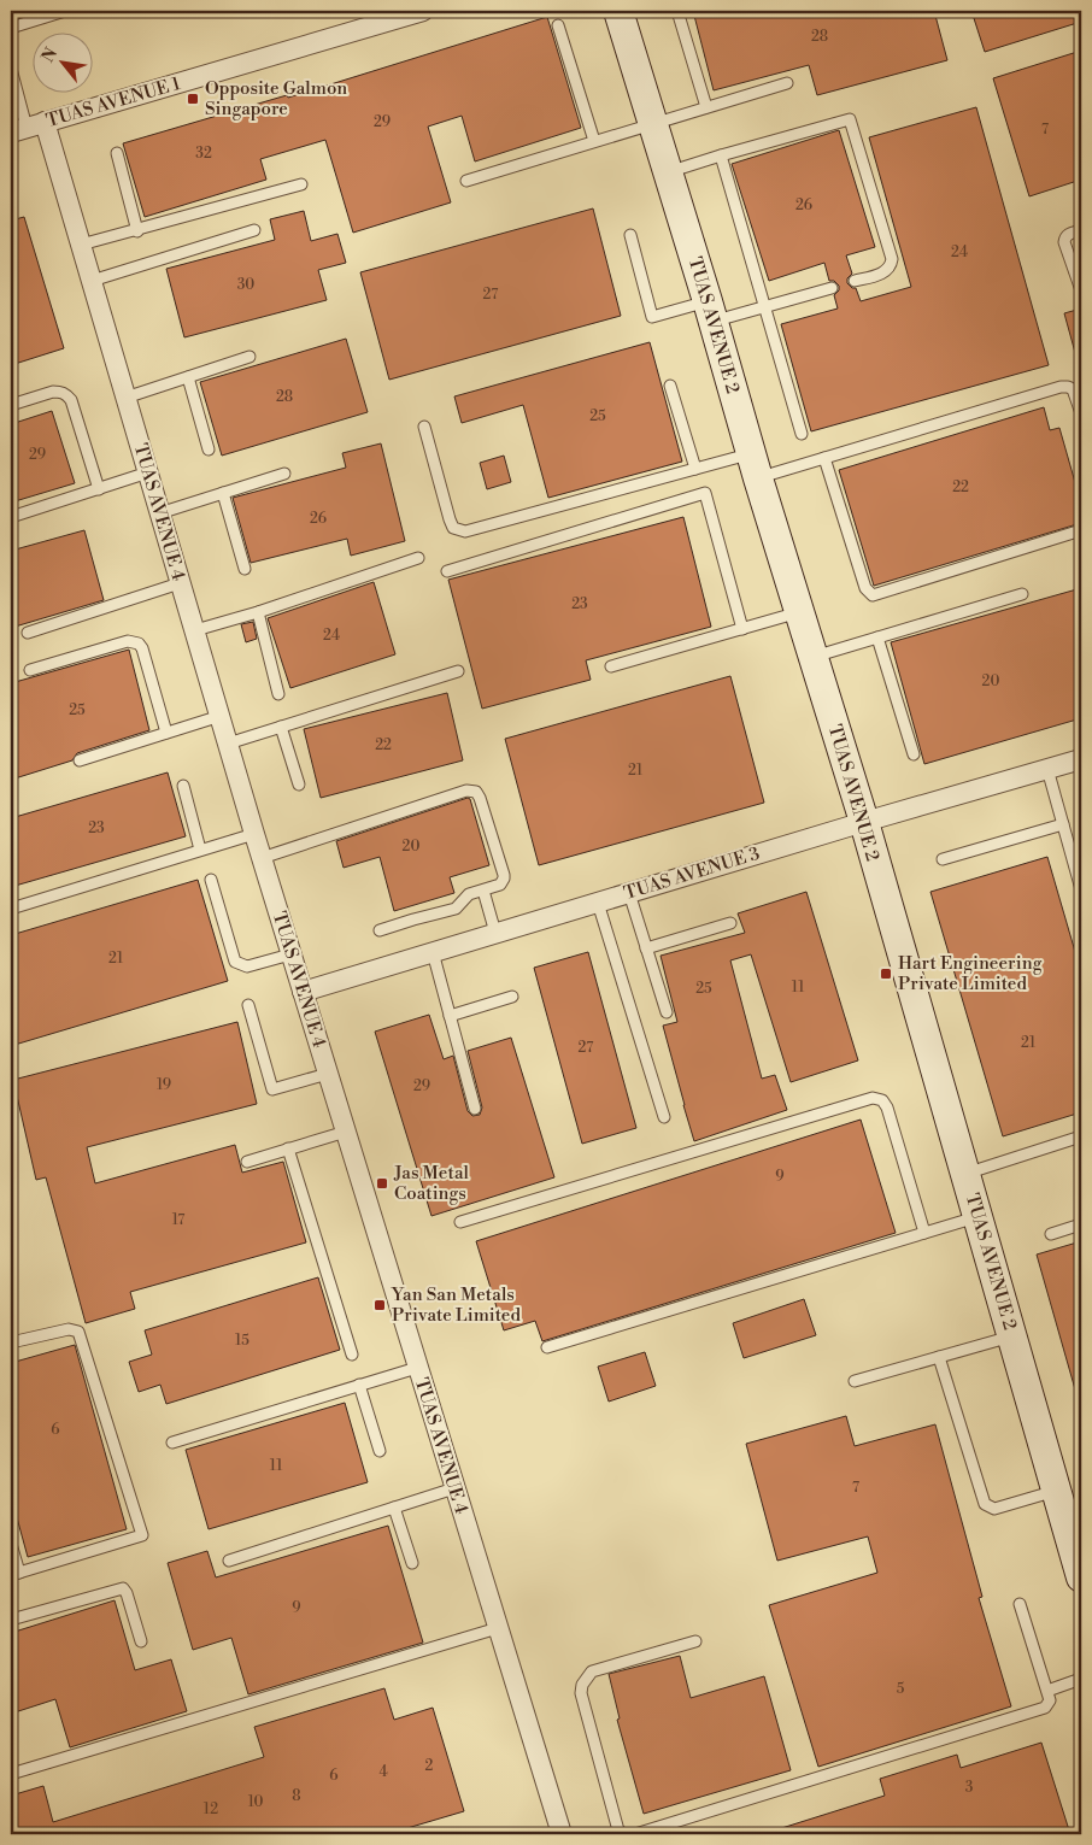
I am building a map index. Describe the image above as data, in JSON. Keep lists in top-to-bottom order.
{
  "streets": {
    "street": [
      "TUAS AVENUE 1",
      "TUAS AVENUE 2",
      "TUAS AVENUE 4",
      "TUAS AVENUE 3"
    ]
  },
  "crossings": [
    ["TUAS AVENUE 1", "TUAS AVENUE 4"],
    ["TUAS AVENUE 2", "TUAS AVENUE 3"],
    ["TUAS AVENUE 4", "TUAS AVENUE 3"]
  ],
  "places": {
    "transit": [
      "Opposite Galmon Singapore",
      "Hart Engineering Private Limited",
      "Jas Metal Coatings",
      "Yan San Metals Private Limited"
    ]
  },
  "house_numbers": [
    "28",
    "29",
    "7",
    "32",
    "26",
    "24",
    "30",
    "27",
    "28",
    "25",
    "29",
    "22",
    "26",
    "23",
    "24",
    "20",
    "25",
    "22",
    "21",
    "23",
    "20",
    "21",
    "11",
    "25",
    "21",
    "27",
    "19",
    "29",
    "9",
    "17",
    "15",
    "6",
    "11",
    "7",
    "9",
    "5",
    "2",
    "4",
    "6",
    "3",
    "8",
    "10",
    "12"
  ],
  "north": "top left"
}
